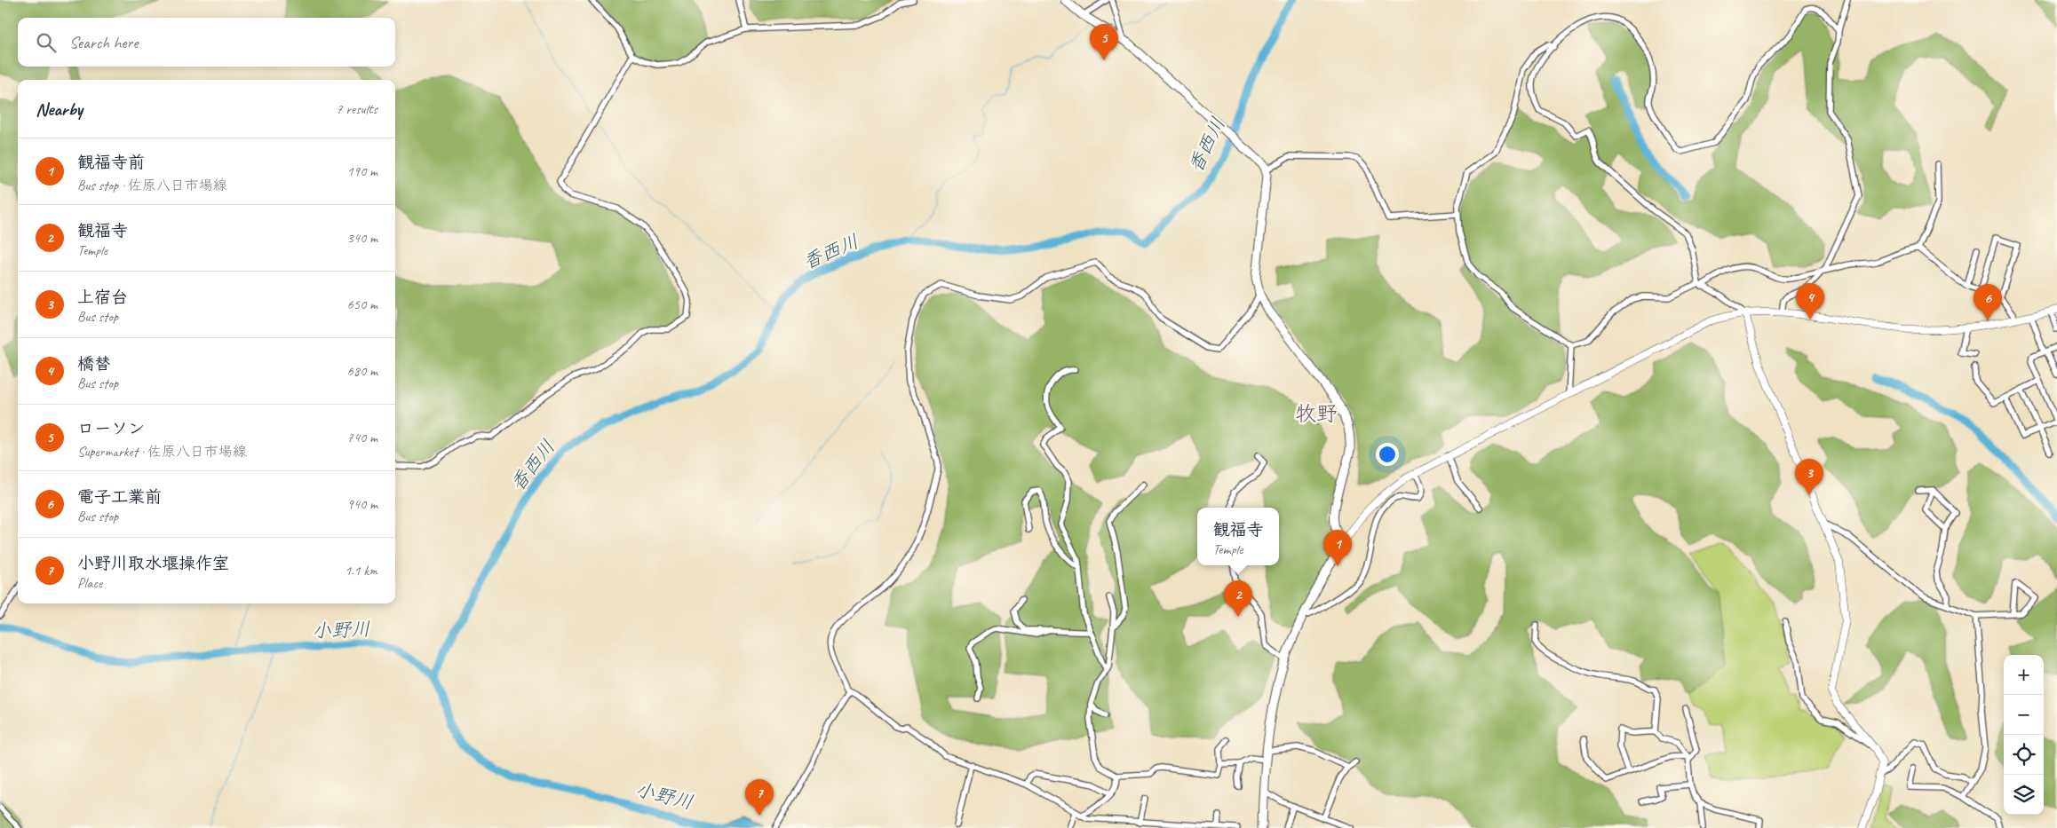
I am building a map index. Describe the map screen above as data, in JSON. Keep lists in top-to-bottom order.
{
  "districts": ["牧野"],
  "water": ["香西川", "小野川"],
  "page": {
    "search": "Search here",
    "pins": [
      "5",
      "4",
      "6",
      "3",
      "1",
      "2",
      "7"
    ],
    "heading": ["Nearby", "7 results"],
    "list": [
      {
        "mark": "1",
        "name": "観福寺前",
        "note": "Bus stop · 佐原八日市場線",
        "value": "190 m"
      },
      {
        "mark": "2",
        "name": "観福寺",
        "note": "Temple",
        "value": "340 m"
      },
      {
        "mark": "3",
        "name": "上宿台",
        "note": "Bus stop",
        "value": "650 m"
      },
      {
        "mark": "4",
        "name": "橋替",
        "note": "Bus stop",
        "value": "680 m"
      },
      {
        "mark": "5",
        "name": "ローソン",
        "note": "Supermarket · 佐原八日市場線",
        "value": "740 m"
      },
      {
        "mark": "6",
        "name": "電子工業前",
        "note": "Bus stop",
        "value": "940 m"
      },
      {
        "mark": "7",
        "name": "小野川取水堰操作室",
        "note": "Place",
        "value": "1.1 km"
      }
    ],
    "popup": ["観福寺", "Temple"],
    "map_buttons": ["+", "−"]
  }
}
